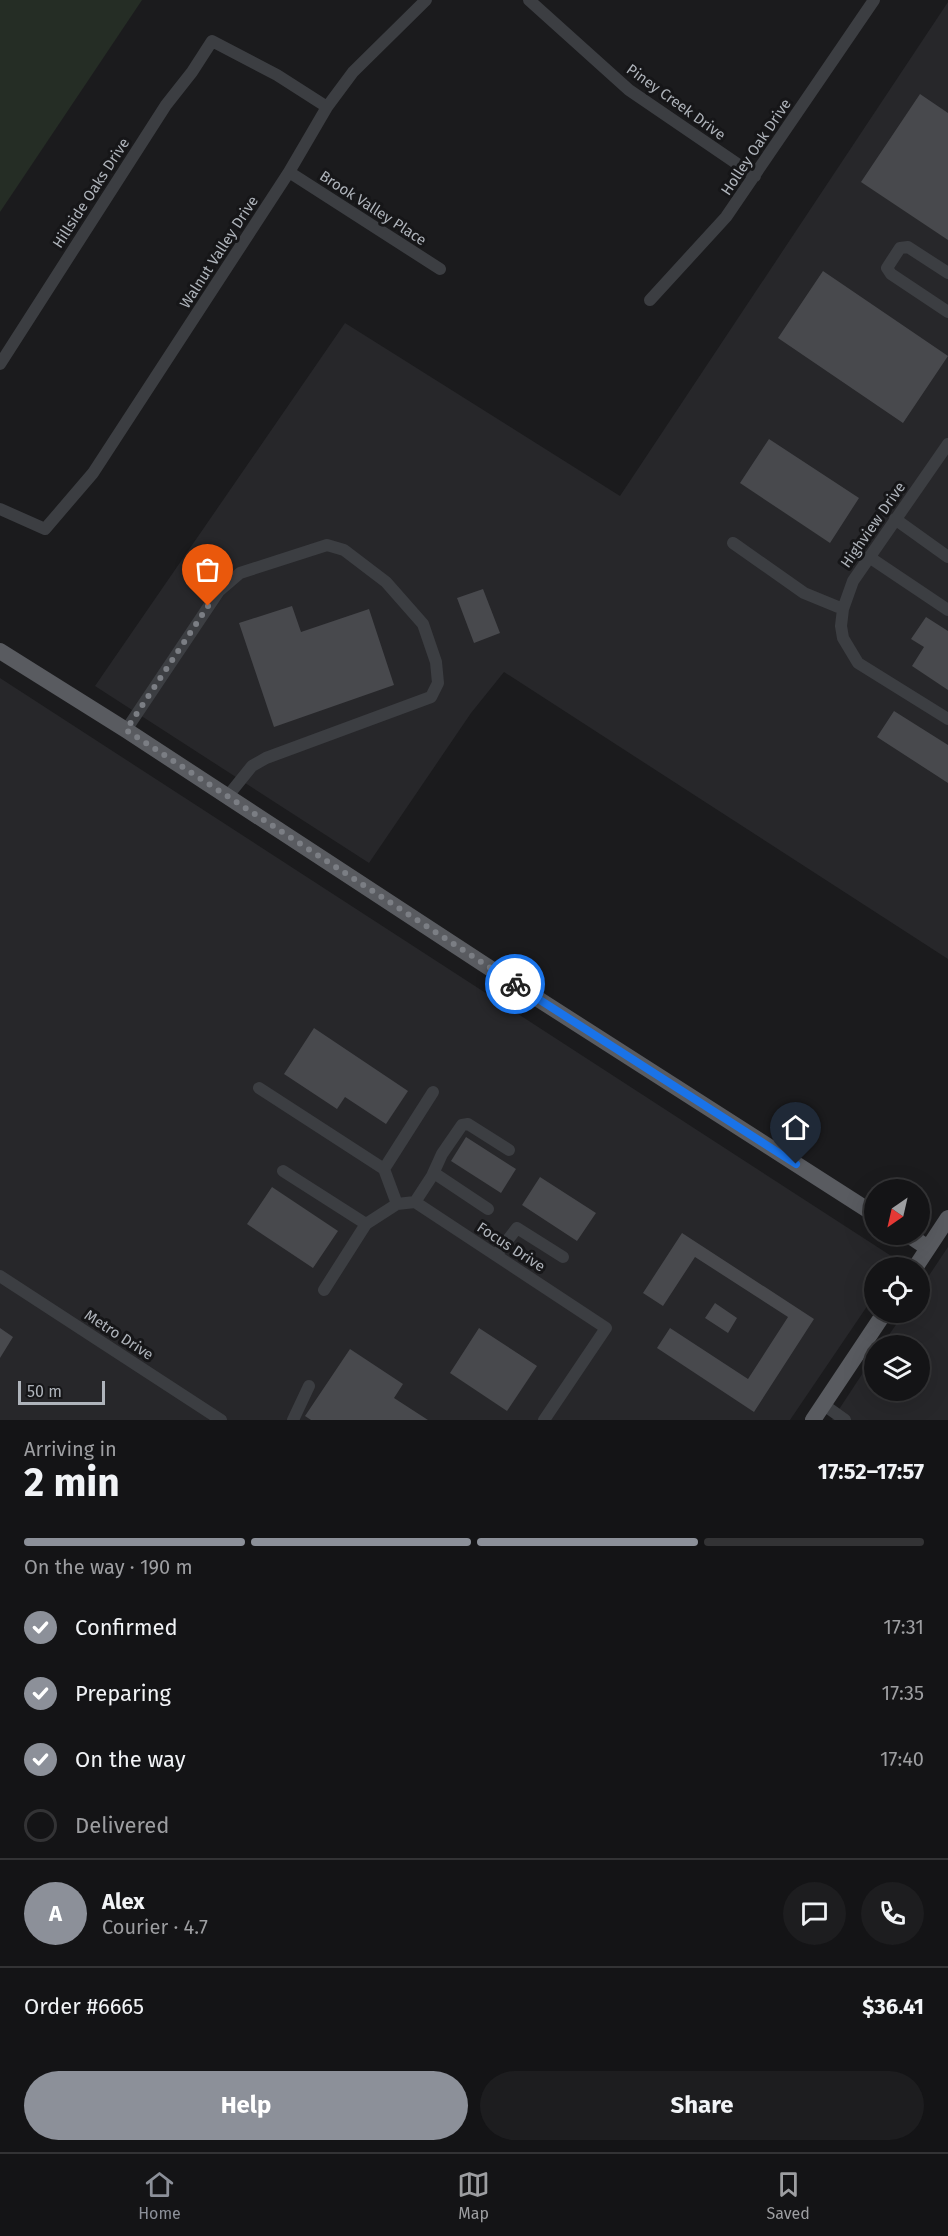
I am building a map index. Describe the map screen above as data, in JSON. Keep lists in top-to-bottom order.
{
  "streets": {
    "street": [
      "Piney Creek Drive",
      "Holley Oak Drive",
      "Hillside Oaks Drive",
      "Brook Valley Place",
      "Walnut Valley Drive",
      "Highview Drive",
      "Focus Drive",
      "Metro Drive"
    ]
  },
  "crossings": [
    ["Piney Creek Drive", "Holley Oak Drive"],
    ["Hillside Oaks Drive", "Walnut Valley Drive"],
    ["Brook Valley Place", "Walnut Valley Drive"]
  ],
  "scale_bar": "50 m",
  "north": "bottom left",
  "page": {
    "scale": "50 m",
    "heading": ["2 min", "Arriving in", "17:52–17:57"],
    "panel": [
      "Alex",
      "Courier · 4.7",
      "Order #6665",
      "$36.41"
    ],
    "bar": "On the way · 190 m",
    "list": [
      ["Confirmed", "17:31"],
      ["Preparing", "17:35"],
      ["On the way", "17:40"],
      "Delivered"
    ],
    "round": "A",
    "buttons": ["Help", "Share"],
    "tabs": ["Home", "Map", "Saved"]
  }
}
